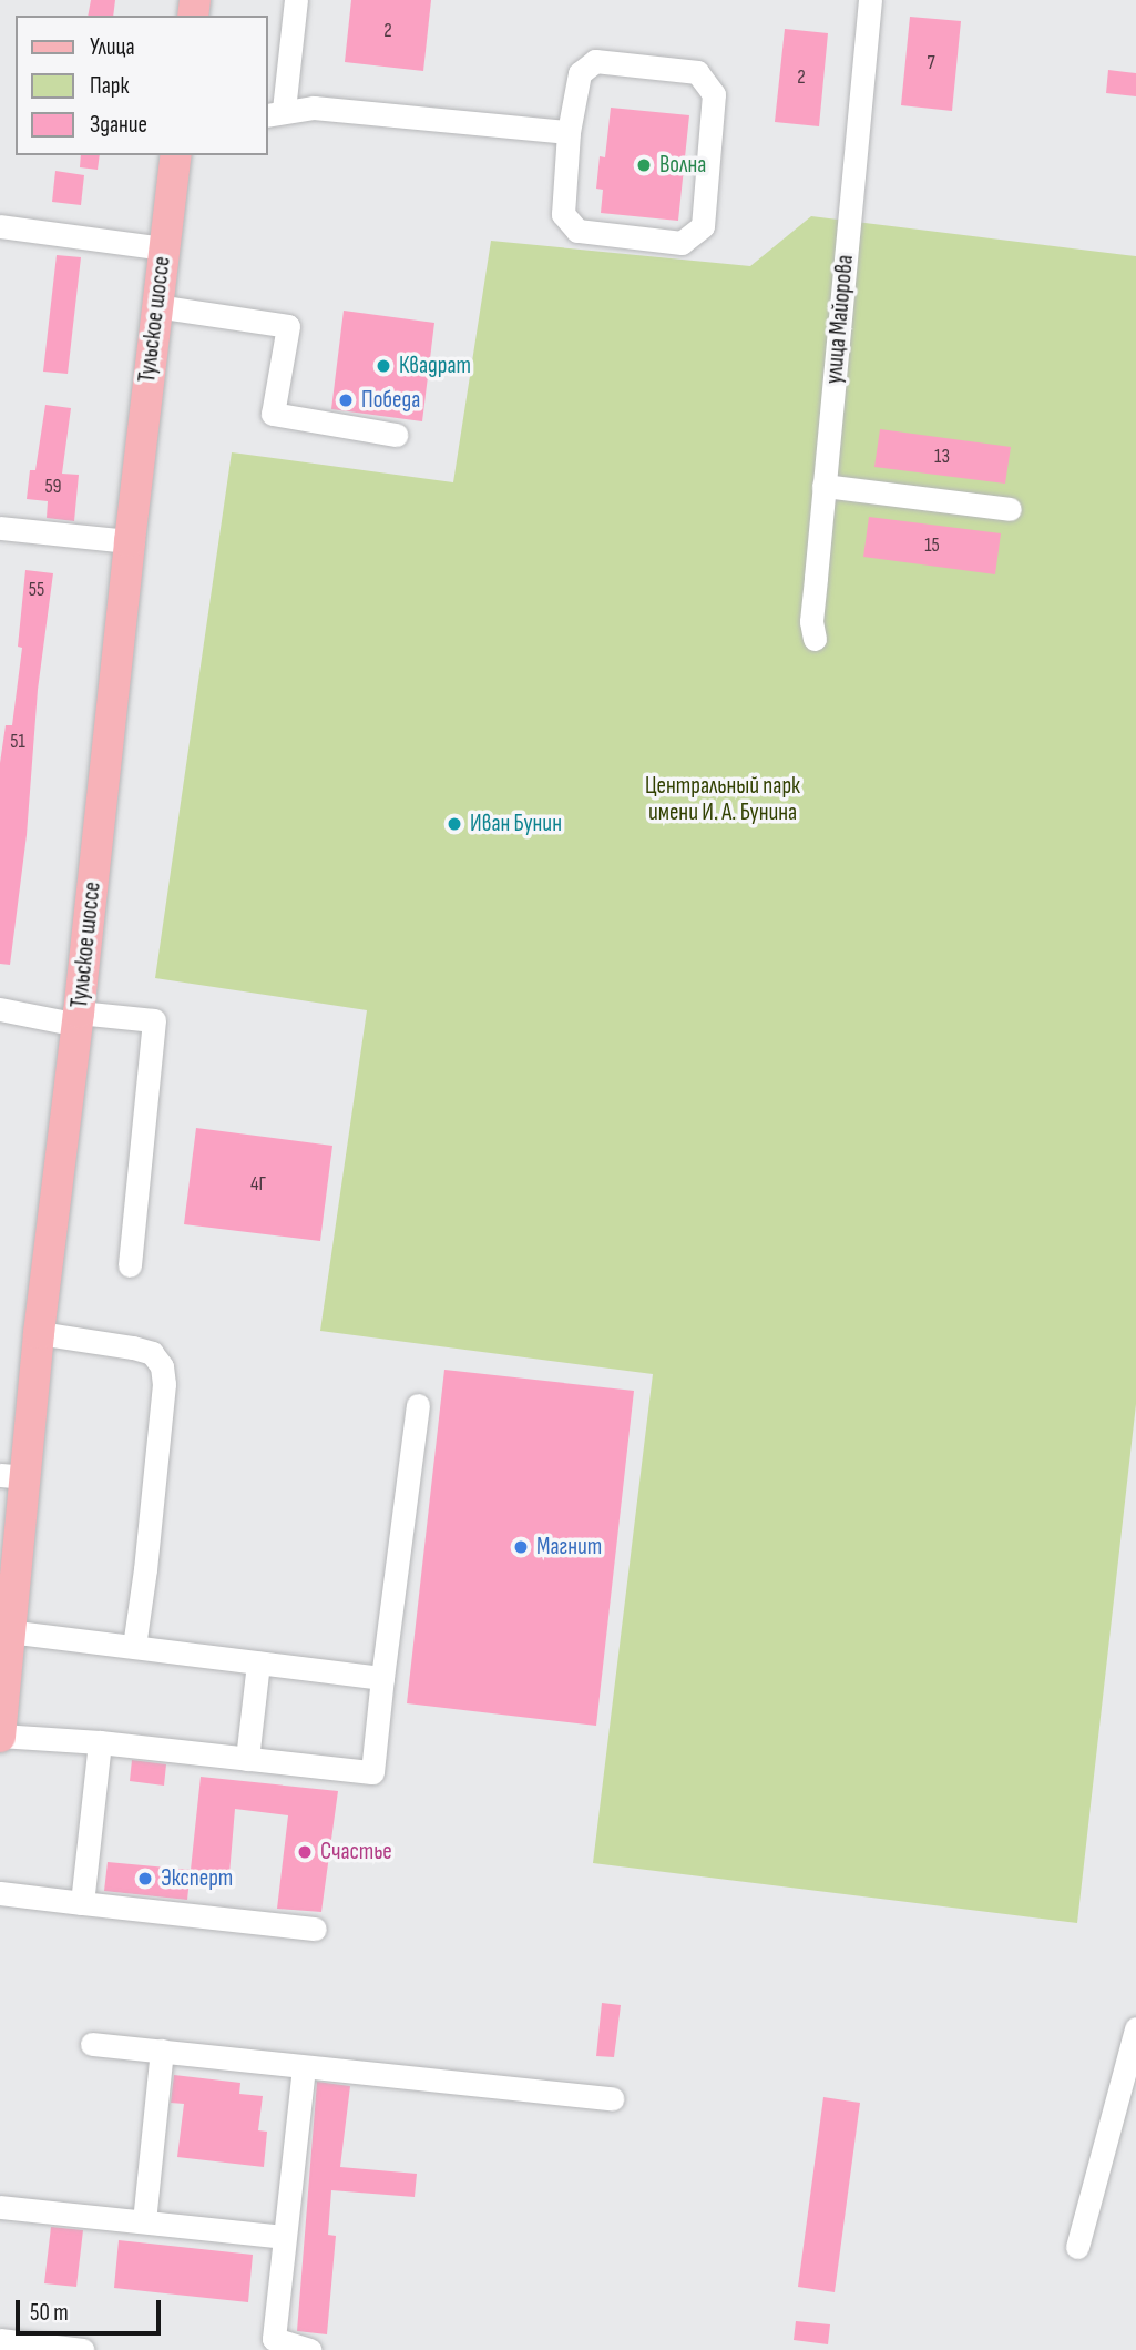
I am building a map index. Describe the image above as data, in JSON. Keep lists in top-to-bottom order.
{
  "streets": {
    "main road": ["Тульское шоссе"],
    "street": ["улица Майорова"]
  },
  "parks": ["Центральный парк имени И. А. Бунина"],
  "places": [
    "Волна",
    "Квадрат",
    "Победа",
    "Иван Бунин",
    "Магнит",
    "Счастье",
    "Эксперт"
  ],
  "house_numbers": [
    "2",
    "7",
    "2",
    "13",
    "59",
    "15",
    "55",
    "51",
    "4Г"
  ],
  "legend": ["Улица", "Парк", "Здание"],
  "scale_bar": "50 m"
}
